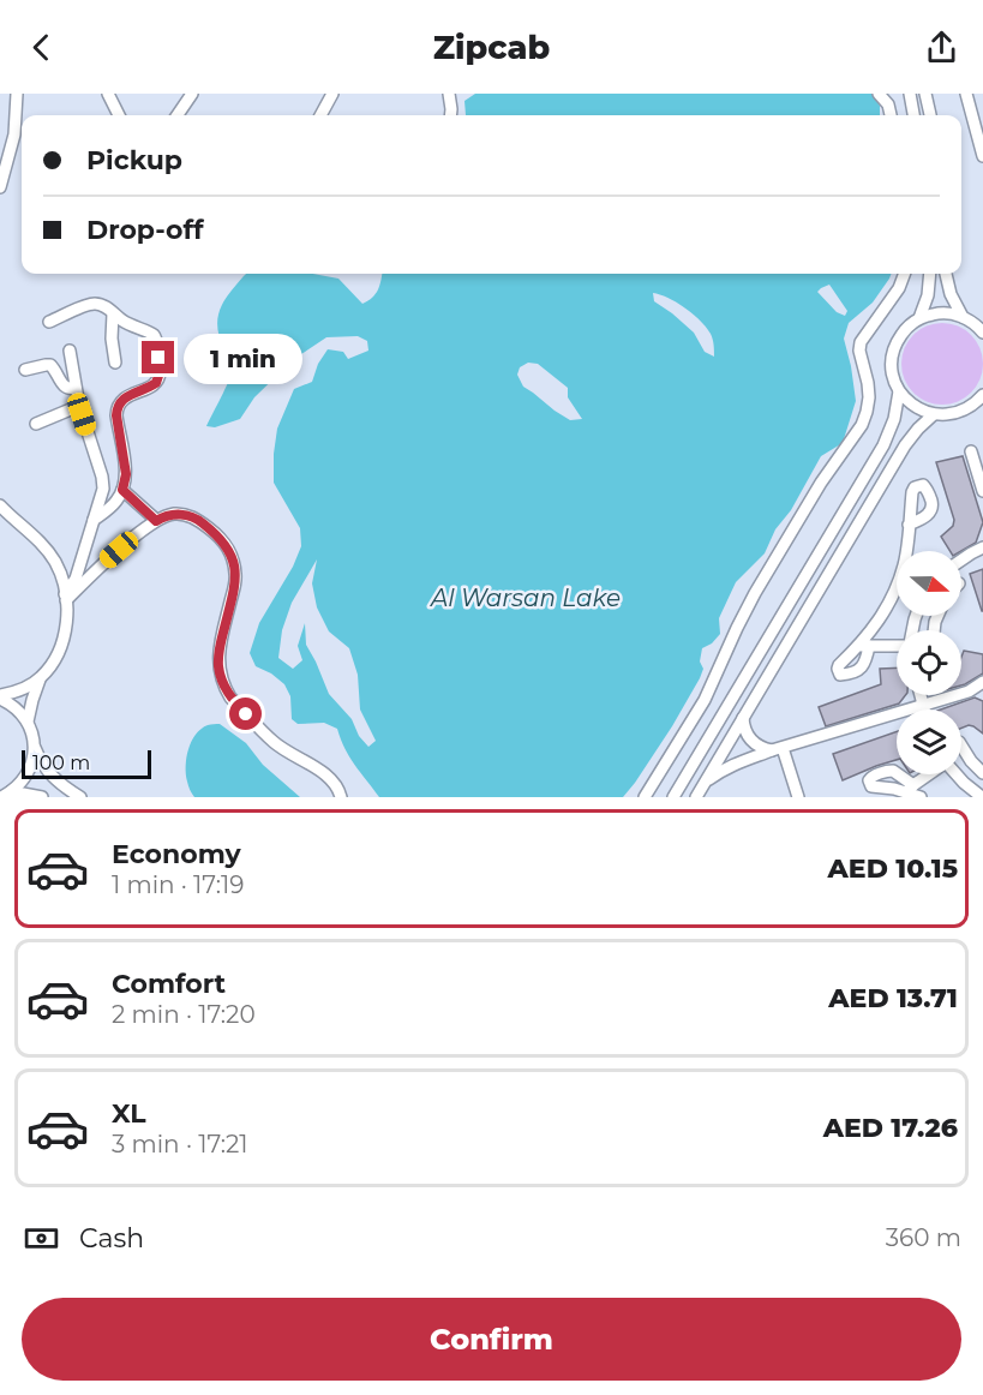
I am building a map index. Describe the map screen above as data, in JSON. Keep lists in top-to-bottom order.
{
  "water": ["Al Warsan Lake"],
  "scale_bar": "100 m",
  "north": "right",
  "page": {
    "header": "Zipcab",
    "banner": ["Pickup", "Drop-off"],
    "bubble": "1 min",
    "scale": "100 m",
    "list": [
      {
        "name": "Economy",
        "note": "1 min · 17:19",
        "value": "AED 10.15"
      },
      {
        "name": "Comfort",
        "note": "2 min · 17:20",
        "value": "AED 13.71"
      },
      {
        "name": "XL",
        "note": "3 min · 17:21",
        "value": "AED 17.26"
      }
    ],
    "pay": ["Cash", "360 m"],
    "buttons": "Confirm"
  }
}
